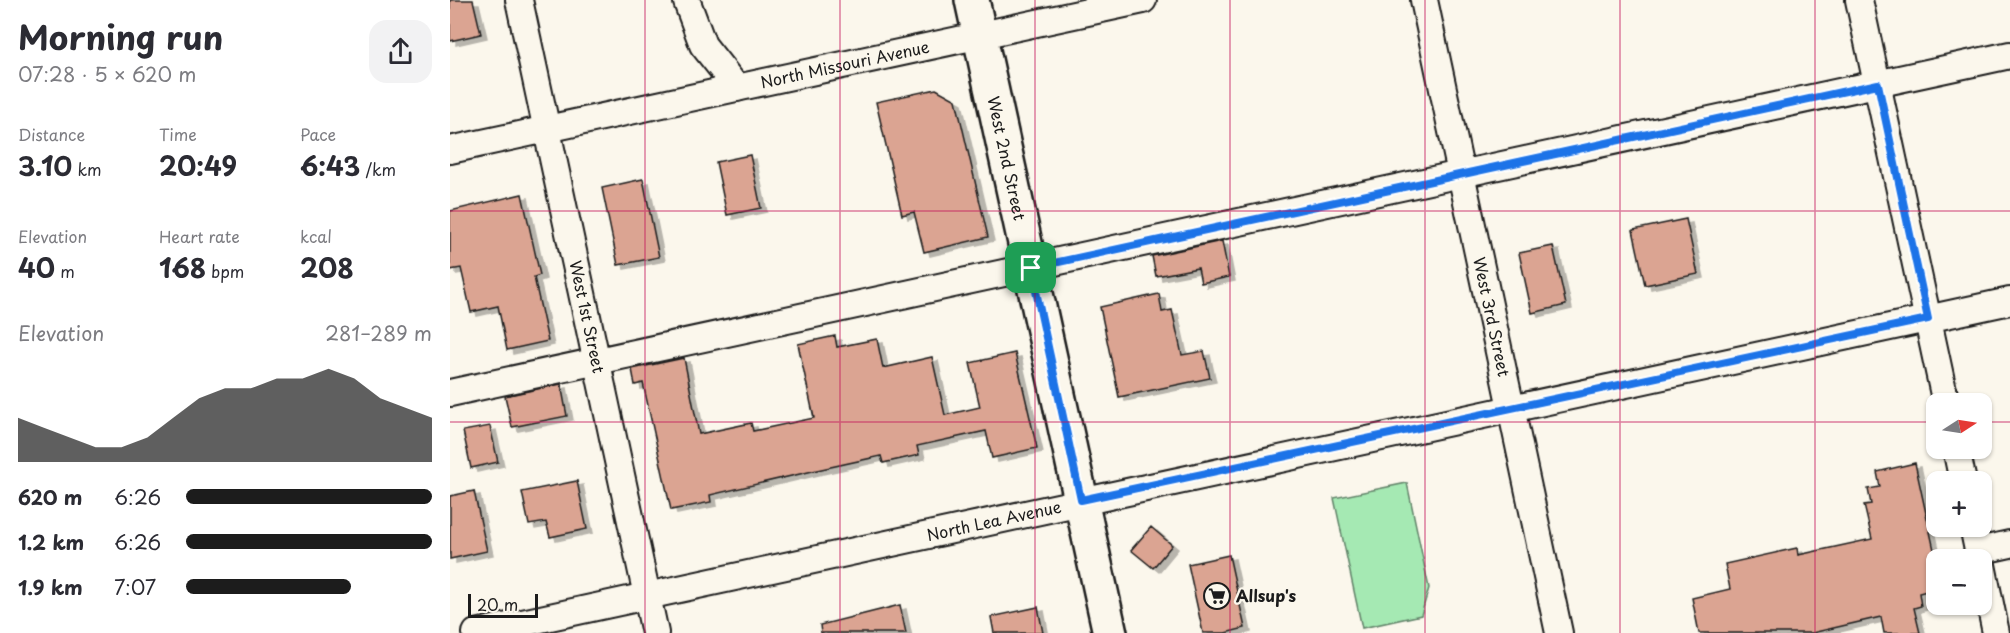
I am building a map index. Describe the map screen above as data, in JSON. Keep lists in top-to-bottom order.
{
  "streets": {
    "main road": ["West 2nd Street"],
    "street": [
      "North Missouri Avenue",
      "West 1st Street",
      "West 3rd Street",
      "North Lea Avenue"
    ]
  },
  "crossings": [
    ["North Missouri Avenue", "West 2nd Street"],
    ["North Missouri Avenue", "West 1st Street"],
    ["West 2nd Street", "North Lea Avenue"],
    ["West 1st Street", "North Lea Avenue"],
    ["West 3rd Street", "North Lea Avenue"]
  ],
  "places": {
    "supermarket": ["Allsup's"]
  },
  "scale_bar": "20 m",
  "north": "right",
  "page": {
    "heading": ["Morning run", "07:28 · 5 × 620 m"],
    "stats": [
      ["Distance", "3.10 km"],
      ["Time", "20:49"],
      ["Pace", "6:43 /km"],
      ["Elevation", "40 m"],
      ["Heart rate", "168 bpm"],
      ["kcal", "208"]
    ],
    "chart": ["Elevation", "281–289 m"],
    "map_buttons": ["+", "−"],
    "list": [
      {
        "name": "620 m",
        "note": "6:26"
      },
      {
        "name": "1.2 km",
        "note": "6:26"
      },
      {
        "name": "1.9 km",
        "note": "7:07"
      }
    ],
    "scale": "20 m"
  }
}
